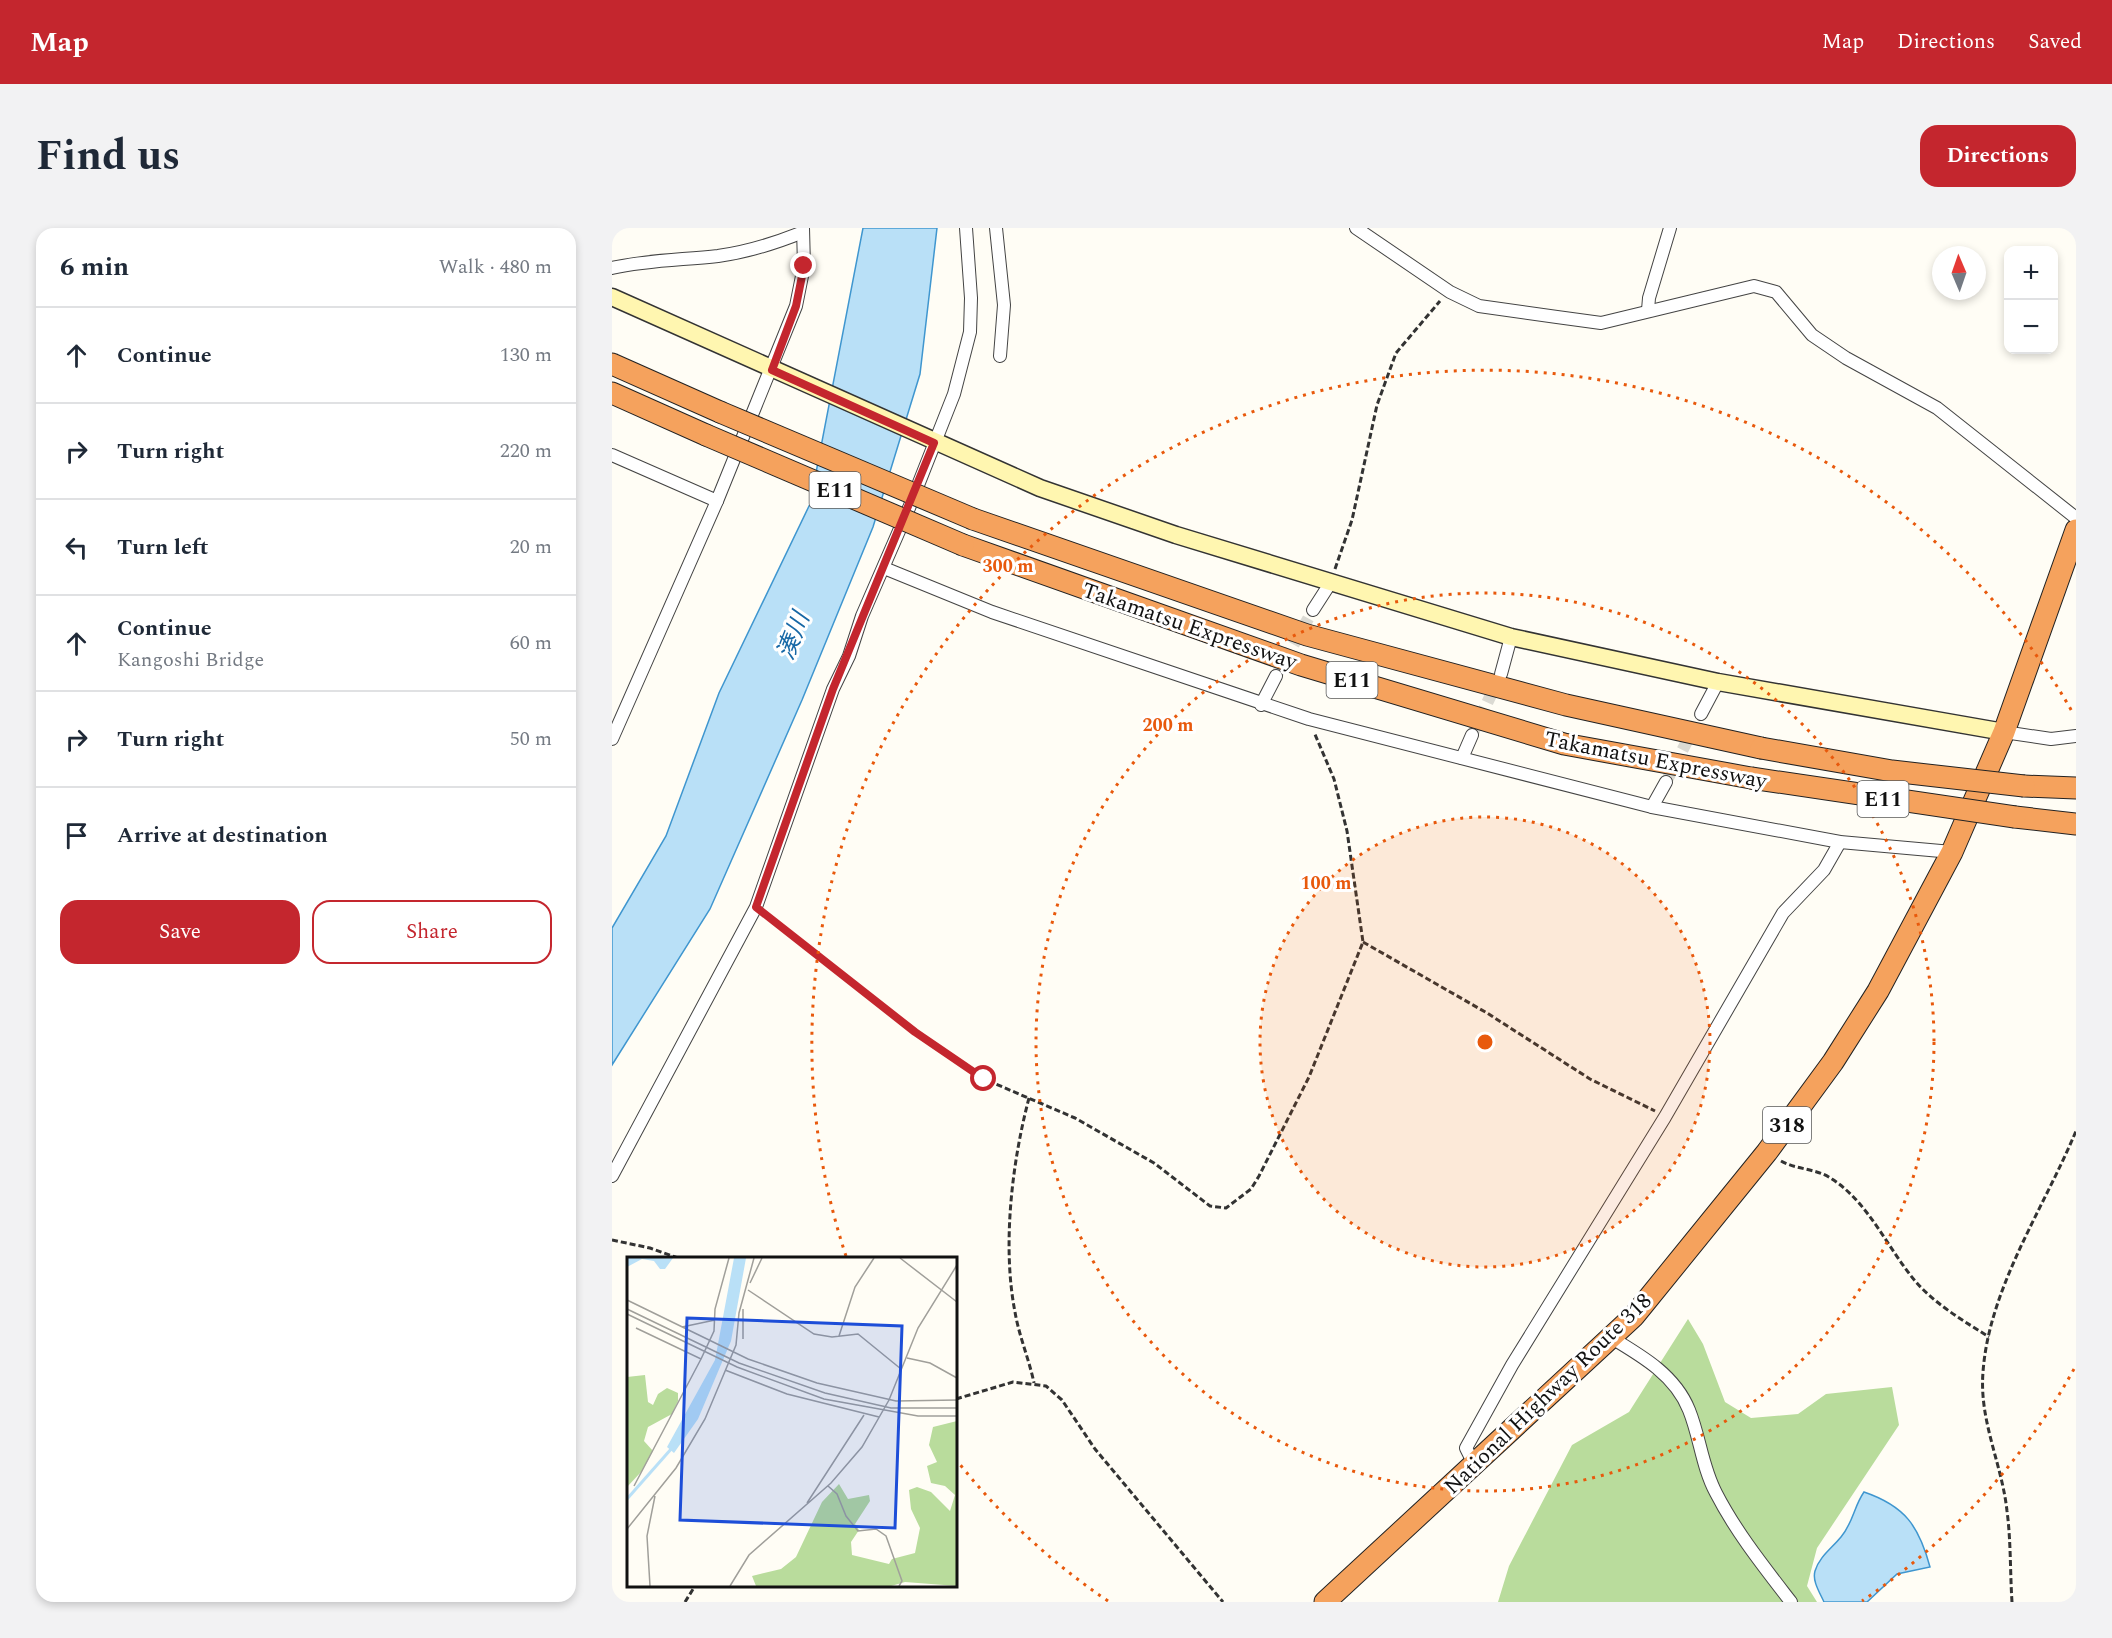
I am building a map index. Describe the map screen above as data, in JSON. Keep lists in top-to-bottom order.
{
  "streets": {
    "highway": [
      "E11",
      "Takamatsu Expressway",
      "318",
      "National Highway Route 318"
    ]
  },
  "water": ["湊川"],
  "north": "top",
  "page": {
    "header": "Map",
    "nav": ["Map", "Directions", "Saved"],
    "title": "Find us",
    "buttons": [
      "Directions",
      ["Save", "Share"]
    ],
    "heading": ["6 min", "Walk · 480 m"],
    "map_buttons": ["+", "−"],
    "list": [
      ["Continue", "130 m"],
      ["Turn right", "220 m"],
      ["Turn left", "20 m"],
      ["Continue", "Kangoshi Bridge", "60 m"],
      ["Turn right", "50 m"],
      "Arrive at destination"
    ]
  },
  "rings": ["300 m", "200 m", "100 m"]
}
